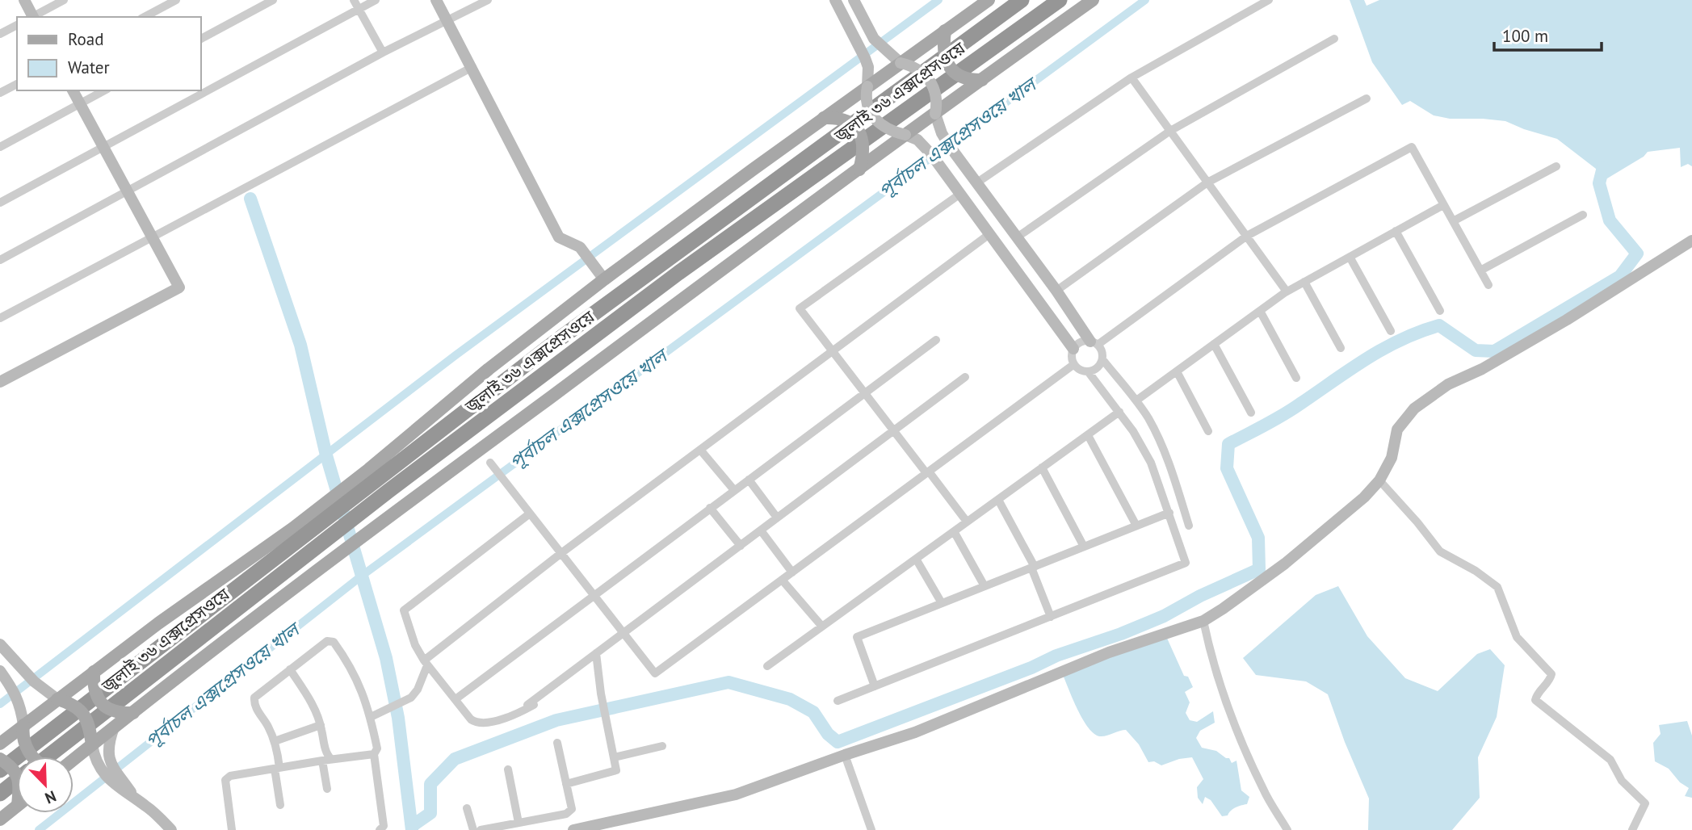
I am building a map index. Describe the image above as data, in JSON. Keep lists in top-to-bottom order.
{
  "streets": {
    "highway": ["জুলাই ৩৬ এক্সপ্রেসওয়ে"]
  },
  "water": ["পূর্বাচল এক্সপ্রেসওয়ে খাল"],
  "legend": ["Road", "Water"],
  "scale_bar": "100 m",
  "north": "bottom right"
}
